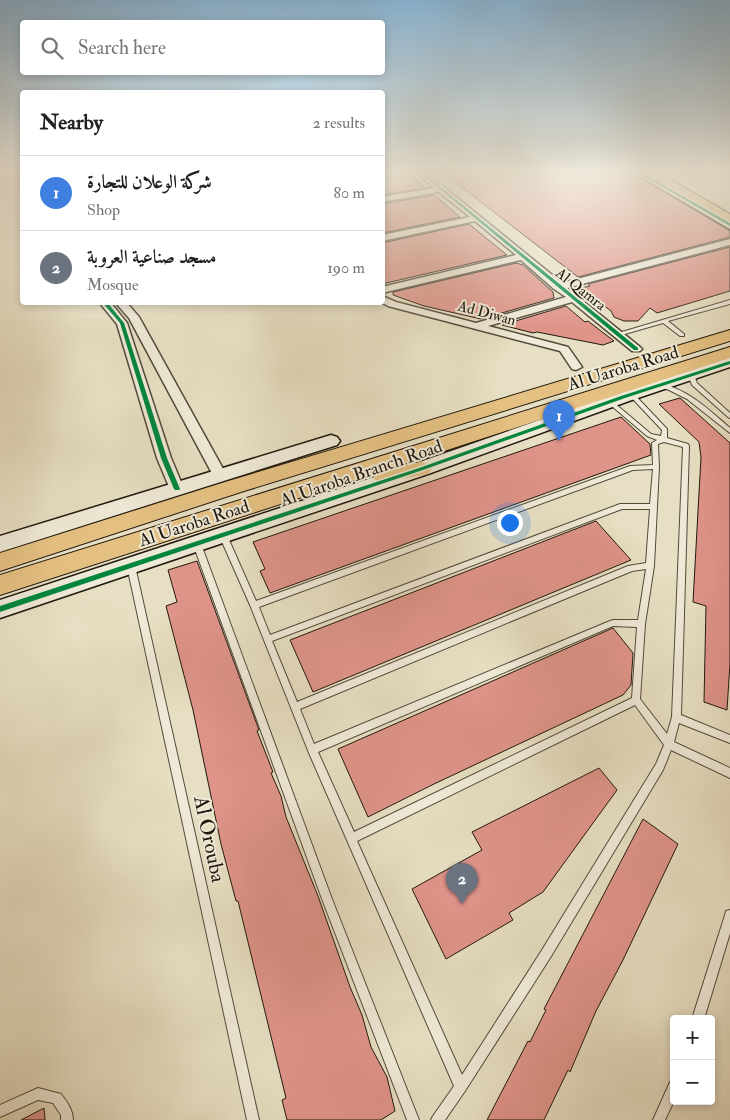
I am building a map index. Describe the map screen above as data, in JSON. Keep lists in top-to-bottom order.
{
  "streets": {
    "main road": ["Al Uaroba Road", "Al Uaroba Branch Road"],
    "street": ["Al Qamra", "Ad Diwan"],
    "lane": ["Al Orouba"]
  },
  "crossings": [
    ["Al Qamra", "Al Uaroba Branch Road"],
    ["Ad Diwan", "Al Uaroba Branch Road"],
    ["Al Uaroba Road", "Al Uaroba Branch Road"],
    ["Al Uaroba Branch Road", "Al Orouba"]
  ],
  "page": {
    "search": "Search here",
    "heading": ["Nearby", "2 results"],
    "list": [
      {
        "mark": "1",
        "name": "شركة الوعلان للتجارة",
        "note": "Shop",
        "value": "80 m"
      },
      {
        "mark": "2",
        "name": "مسجد صناعية العروبة",
        "note": "Mosque",
        "value": "190 m"
      }
    ],
    "pins": ["1", "2"],
    "map_buttons": ["+", "−"]
  }
}
